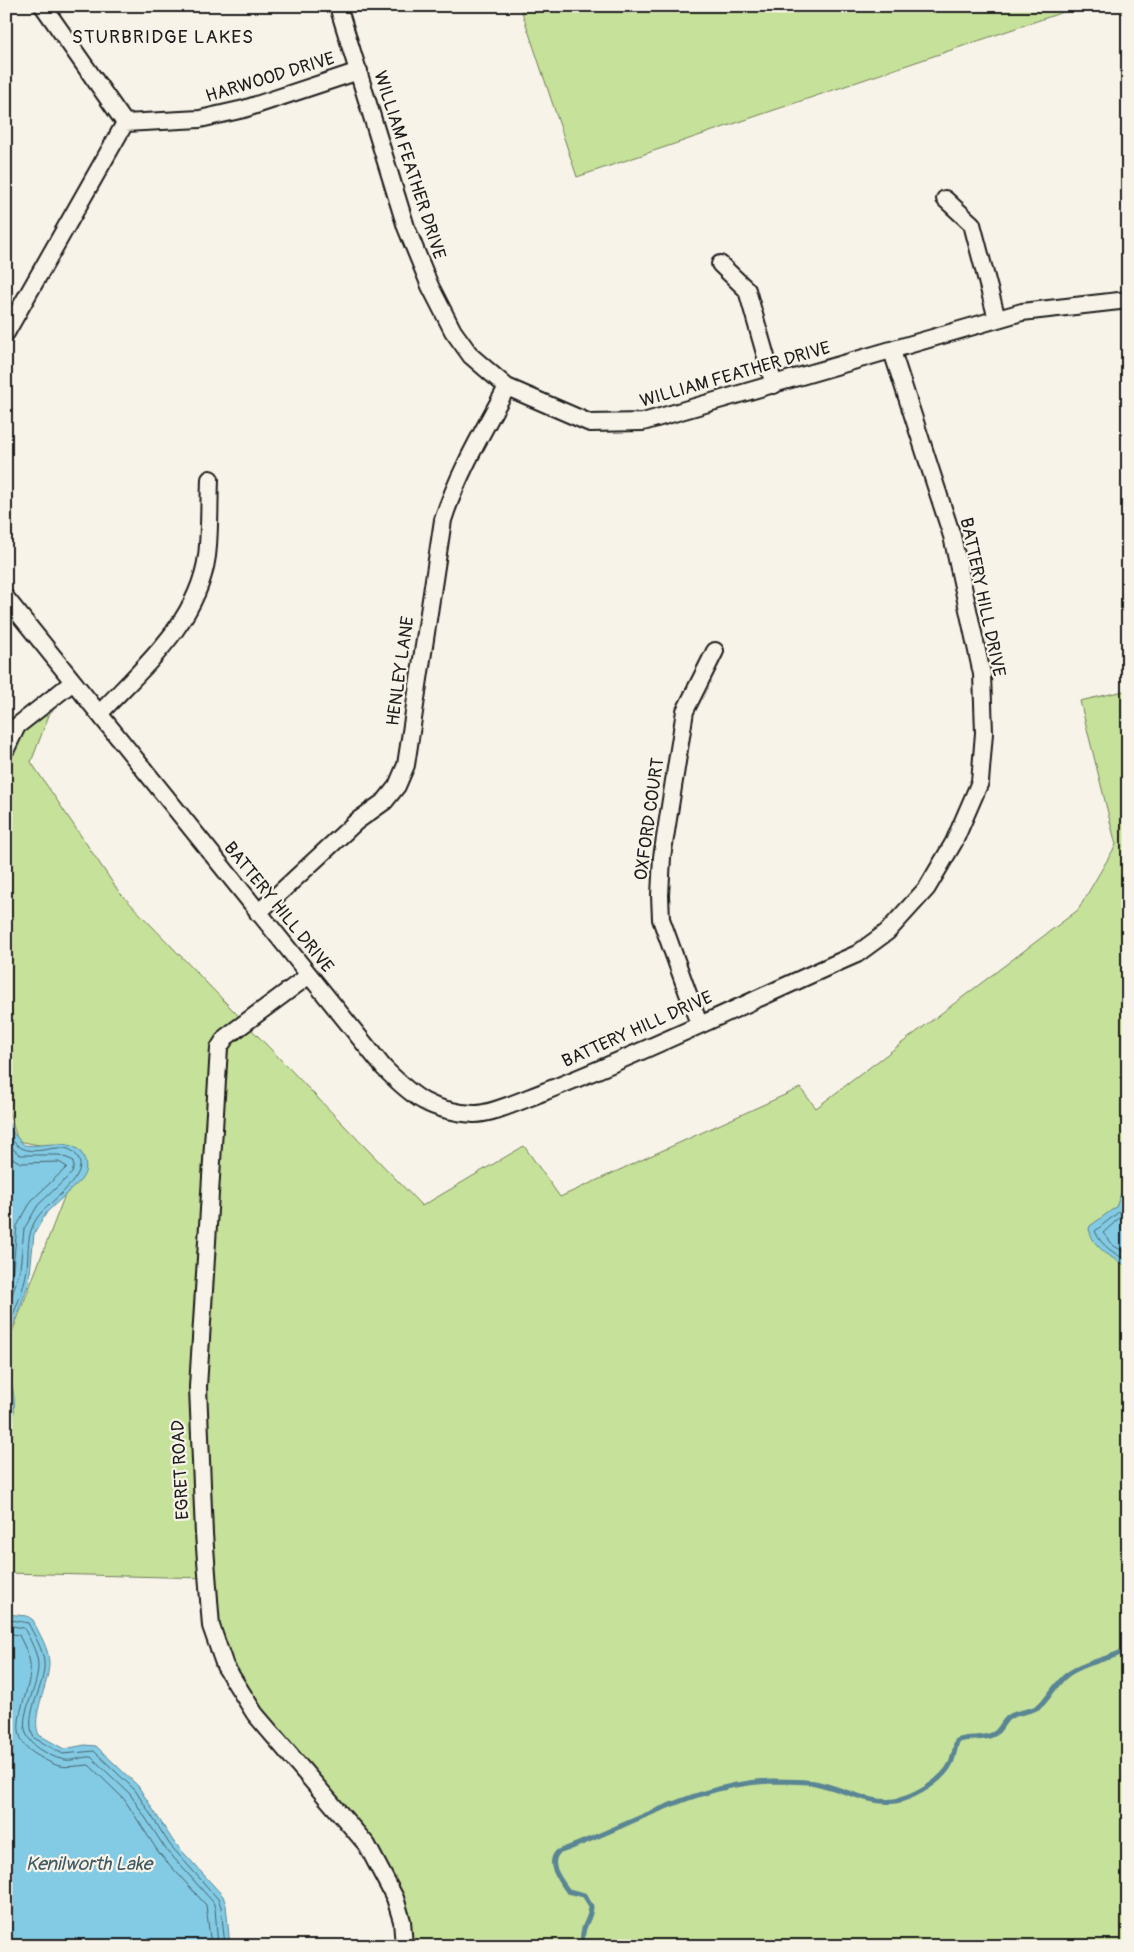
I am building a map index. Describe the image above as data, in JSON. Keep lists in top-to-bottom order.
{
  "streets": {
    "street": [
      "HARWOOD DRIVE",
      "WILLIAM FEATHER DRIVE",
      "BATTERY HILL DRIVE",
      "HENLEY LANE",
      "OXFORD COURT",
      "EGRET ROAD"
    ]
  },
  "crossings": [
    ["HARWOOD DRIVE", "WILLIAM FEATHER DRIVE"],
    ["WILLIAM FEATHER DRIVE", "BATTERY HILL DRIVE"],
    ["WILLIAM FEATHER DRIVE", "HENLEY LANE"],
    ["BATTERY HILL DRIVE", "HENLEY LANE"],
    ["BATTERY HILL DRIVE", "OXFORD COURT"],
    ["BATTERY HILL DRIVE", "EGRET ROAD"]
  ],
  "districts": ["STURBRIDGE LAKES"],
  "water": ["Kenilworth Lake"]
}
